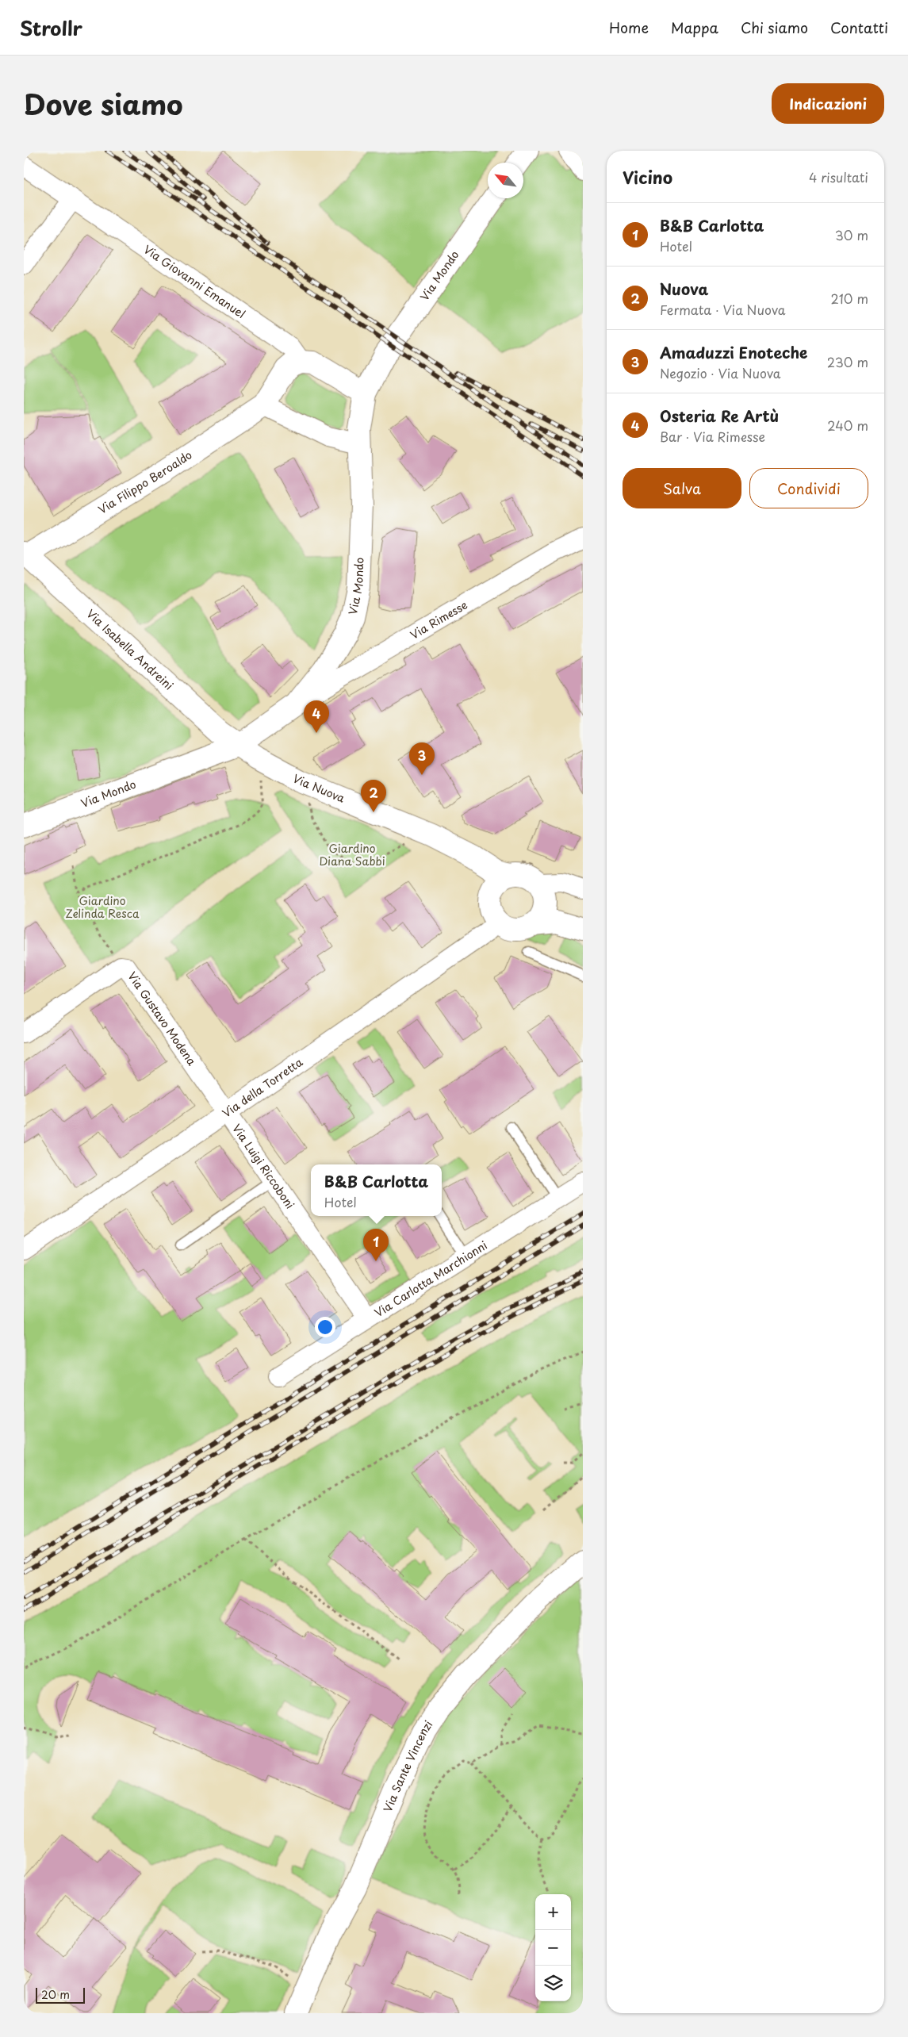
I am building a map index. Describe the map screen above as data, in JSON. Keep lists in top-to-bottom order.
{
  "streets": {
    "street": [
      "Via Mondo",
      "Via Giovanni Emanuel",
      "Via Filippo Beroaldo",
      "Via Rimesse",
      "Via Isabella Andreini",
      "Via Nuova",
      "Via Gustavo Modena",
      "Via della Torretta",
      "Via Luigi Riccoboni",
      "Via Carlotta Marchionni",
      "Via Sante Vincenzi"
    ]
  },
  "crossings": [
    ["Via Mondo", "Via Rimesse"],
    ["Via Mondo", "Via Isabella Andreini"],
    ["Via Mondo", "Via Nuova"],
    ["Via Giovanni Emanuel", "Via Filippo Beroaldo"],
    ["Via Filippo Beroaldo", "Via Isabella Andreini"],
    ["Via Isabella Andreini", "Via Nuova"],
    ["Via Nuova", "Via della Torretta"],
    ["Via Gustavo Modena", "Via della Torretta"],
    ["Via Gustavo Modena", "Via Luigi Riccoboni"],
    ["Via della Torretta", "Via Luigi Riccoboni"],
    ["Via Luigi Riccoboni", "Via Carlotta Marchionni"]
  ],
  "parks": ["Giardino Diana Sabbi", "Giardino Zelinda Resca"],
  "scale_bar": "20 m",
  "north": "top left",
  "page": {
    "header": "Strollr",
    "nav": [
      "Home",
      "Mappa",
      "Chi siamo",
      "Contatti"
    ],
    "title": "Dove siamo",
    "buttons": [
      "Indicazioni",
      ["Salva", "Condividi"]
    ],
    "heading": ["Vicino", "4 risultati"],
    "list": [
      {
        "mark": "1",
        "name": "B&B Carlotta",
        "note": "Hotel",
        "value": "30 m"
      },
      {
        "mark": "2",
        "name": "Nuova",
        "note": "Fermata · Via Nuova",
        "value": "210 m"
      },
      {
        "mark": "3",
        "name": "Amaduzzi Enoteche",
        "note": "Negozio · Via Nuova",
        "value": "230 m"
      },
      {
        "mark": "4",
        "name": "Osteria Re Artù",
        "note": "Bar · Via Rimesse",
        "value": "240 m"
      }
    ],
    "pins": [
      "4",
      "3",
      "2",
      "1"
    ],
    "popup": ["B&B Carlotta", "Hotel"],
    "map_buttons": ["+", "−"],
    "scale": "20 m"
  }
}
